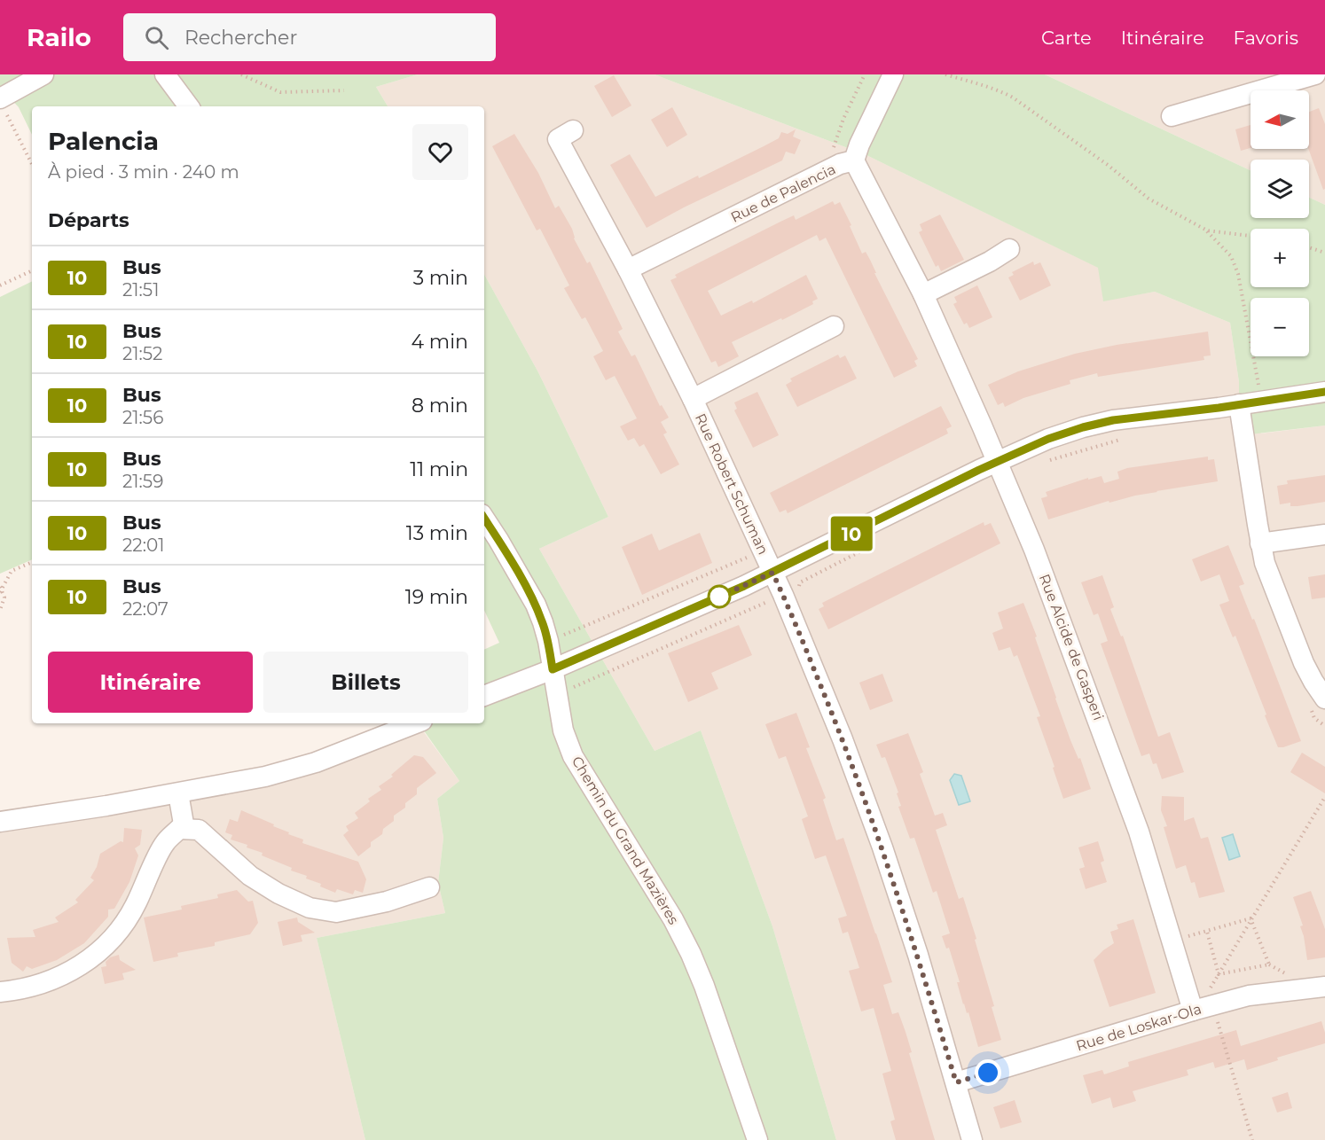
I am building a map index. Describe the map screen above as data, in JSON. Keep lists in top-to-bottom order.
{
  "streets": {
    "street": [
      "Rue de Palencia",
      "Rue Robert Schuman",
      "Rue Alcide de Gasperi",
      "Chemin du Grand Mazières",
      "Rue de Loskar-Ola"
    ]
  },
  "crossings": [
    ["Rue de Palencia", "Rue Robert Schuman"],
    ["Rue de Palencia", "Rue Alcide de Gasperi"],
    ["Rue Robert Schuman", "Rue de Loskar-Ola"],
    ["Rue Alcide de Gasperi", "Rue de Loskar-Ola"]
  ],
  "lines": ["bus line 10"],
  "north": "left",
  "page": {
    "header": "Railo",
    "search": "Rechercher",
    "nav": ["Carte", "Itinéraire", "Favoris"],
    "on_map": "10",
    "map_buttons": ["+", "−"],
    "heading": [
      ["Palencia", "À pied · 3 min · 240 m"],
      "Départs"
    ],
    "list": [
      {
        "mark": "10",
        "name": "Bus",
        "note": "21:51",
        "value": "3 min"
      },
      {
        "mark": "10",
        "name": "Bus",
        "note": "21:52",
        "value": "4 min"
      },
      {
        "mark": "10",
        "name": "Bus",
        "note": "21:56",
        "value": "8 min"
      },
      {
        "mark": "10",
        "name": "Bus",
        "note": "21:59",
        "value": "11 min"
      },
      {
        "mark": "10",
        "name": "Bus",
        "note": "22:01",
        "value": "13 min"
      },
      {
        "mark": "10",
        "name": "Bus",
        "note": "22:07",
        "value": "19 min"
      }
    ],
    "buttons": ["Itinéraire", "Billets"]
  }
}
